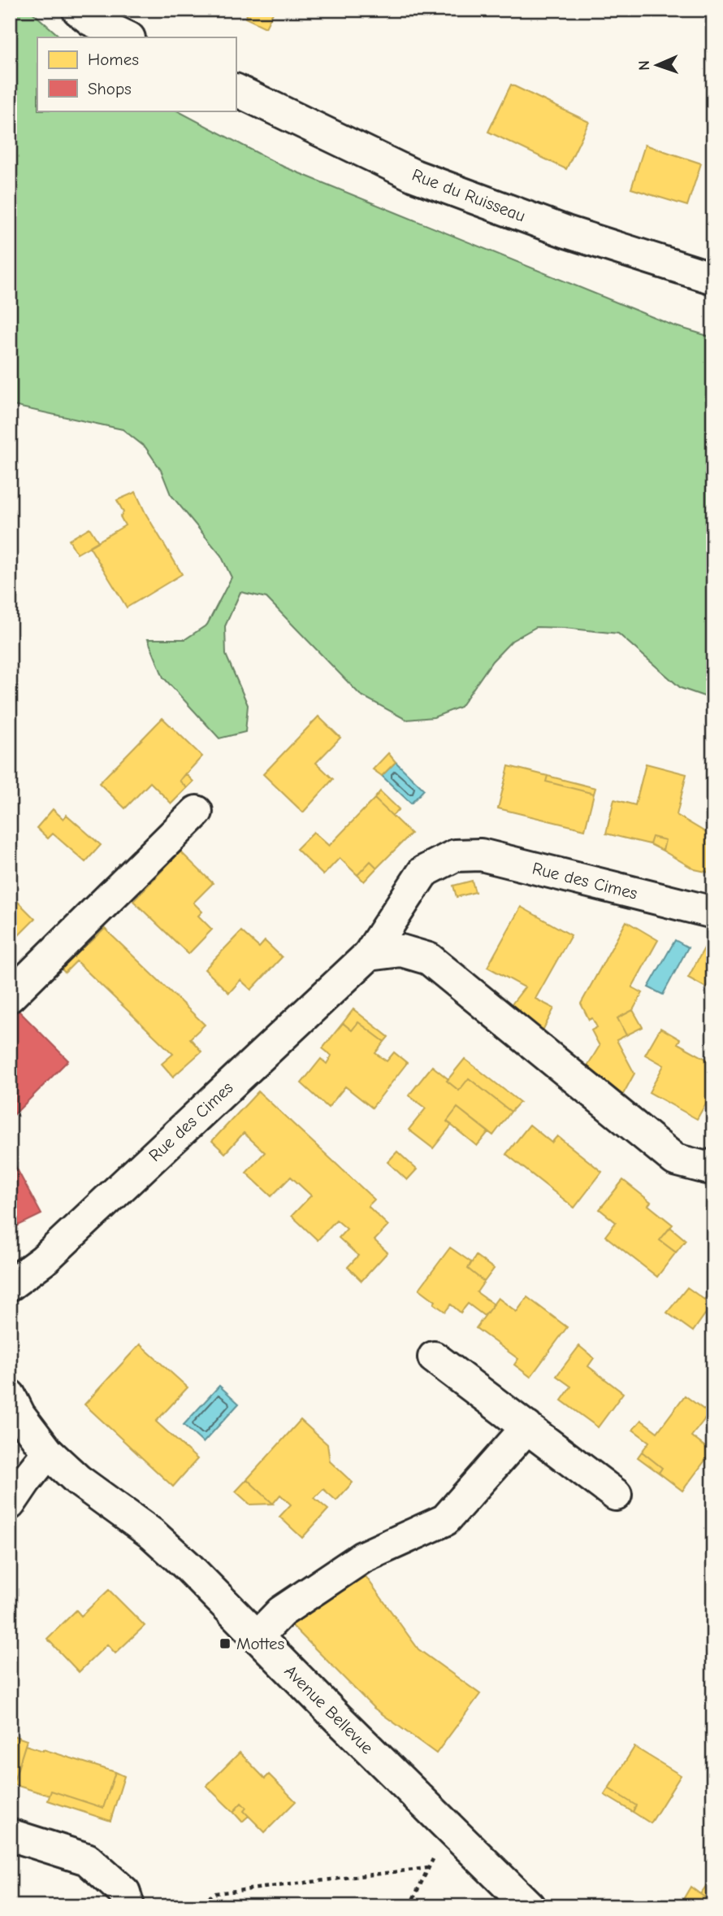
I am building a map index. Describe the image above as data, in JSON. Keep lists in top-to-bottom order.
{
  "streets": {
    "street": ["Rue du Ruisseau", "Rue des Cimes", "Avenue Bellevue"]
  },
  "places": {
    "transit": ["Mottes"]
  },
  "legend": ["Homes", "Shops"],
  "north": "left"
}
